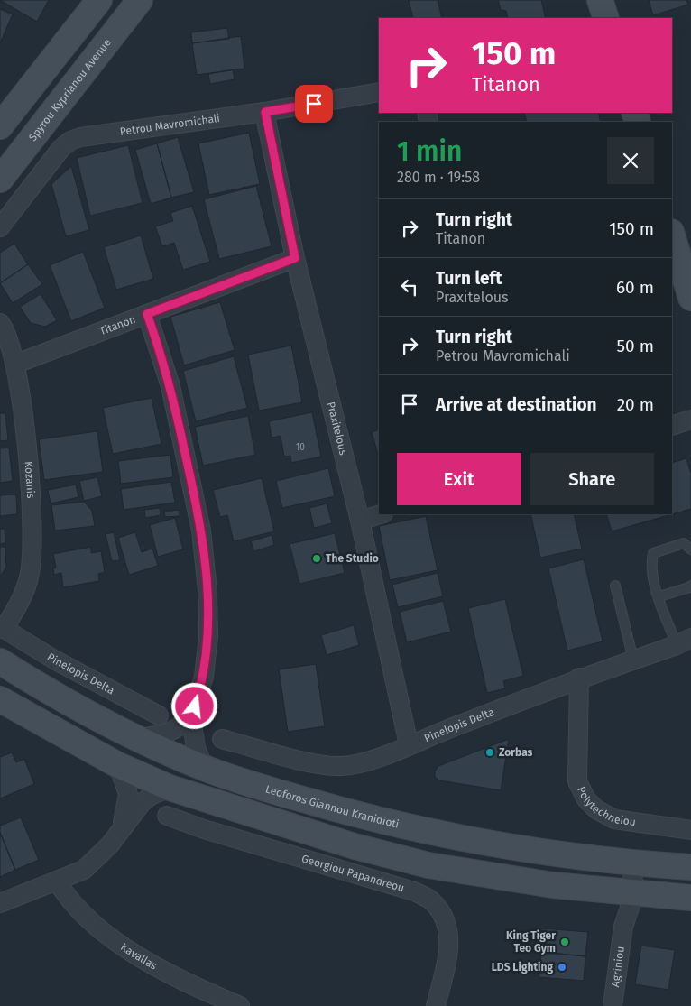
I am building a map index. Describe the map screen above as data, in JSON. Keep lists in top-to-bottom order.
{
  "streets": {
    "main road": ["Spyrou Kyprianou Avenue", "Leoforos Giannou Kranidioti"],
    "street": [
      "Petrou Mavromichali",
      "Titanon",
      "Praxitelous",
      "Kozanis",
      "Pinelopis Delta",
      "Polytechneiou",
      "Georgiou Papandreou",
      "Kavallas",
      "Agriniou"
    ]
  },
  "crossings": [
    ["Petrou Mavromichali", "Praxitelous"],
    ["Titanon", "Praxitelous"],
    ["Titanon", "Kozanis"],
    ["Praxitelous", "Pinelopis Delta"],
    ["Kozanis", "Pinelopis Delta"],
    ["Pinelopis Delta", "Polytechneiou"],
    ["Leoforos Giannou Kranidioti", "Agriniou"]
  ],
  "places": [
    "The Studio",
    "Zorbas",
    "King Tiger Teo Gym",
    "LDS Lighting"
  ],
  "house_numbers": ["10"],
  "page": {
    "turn": ["150 m", "Titanon"],
    "heading": ["1 min", "280 m · 19:58"],
    "list": [
      {
        "name": "Turn right",
        "note": "Titanon",
        "value": "150 m"
      },
      {
        "name": "Turn left",
        "note": "Praxitelous",
        "value": "60 m"
      },
      {
        "name": "Turn right",
        "note": "Petrou Mavromichali",
        "value": "50 m"
      },
      {
        "name": "Arrive at destination",
        "value": "20 m"
      }
    ],
    "buttons": ["Exit", "Share"]
  }
}
